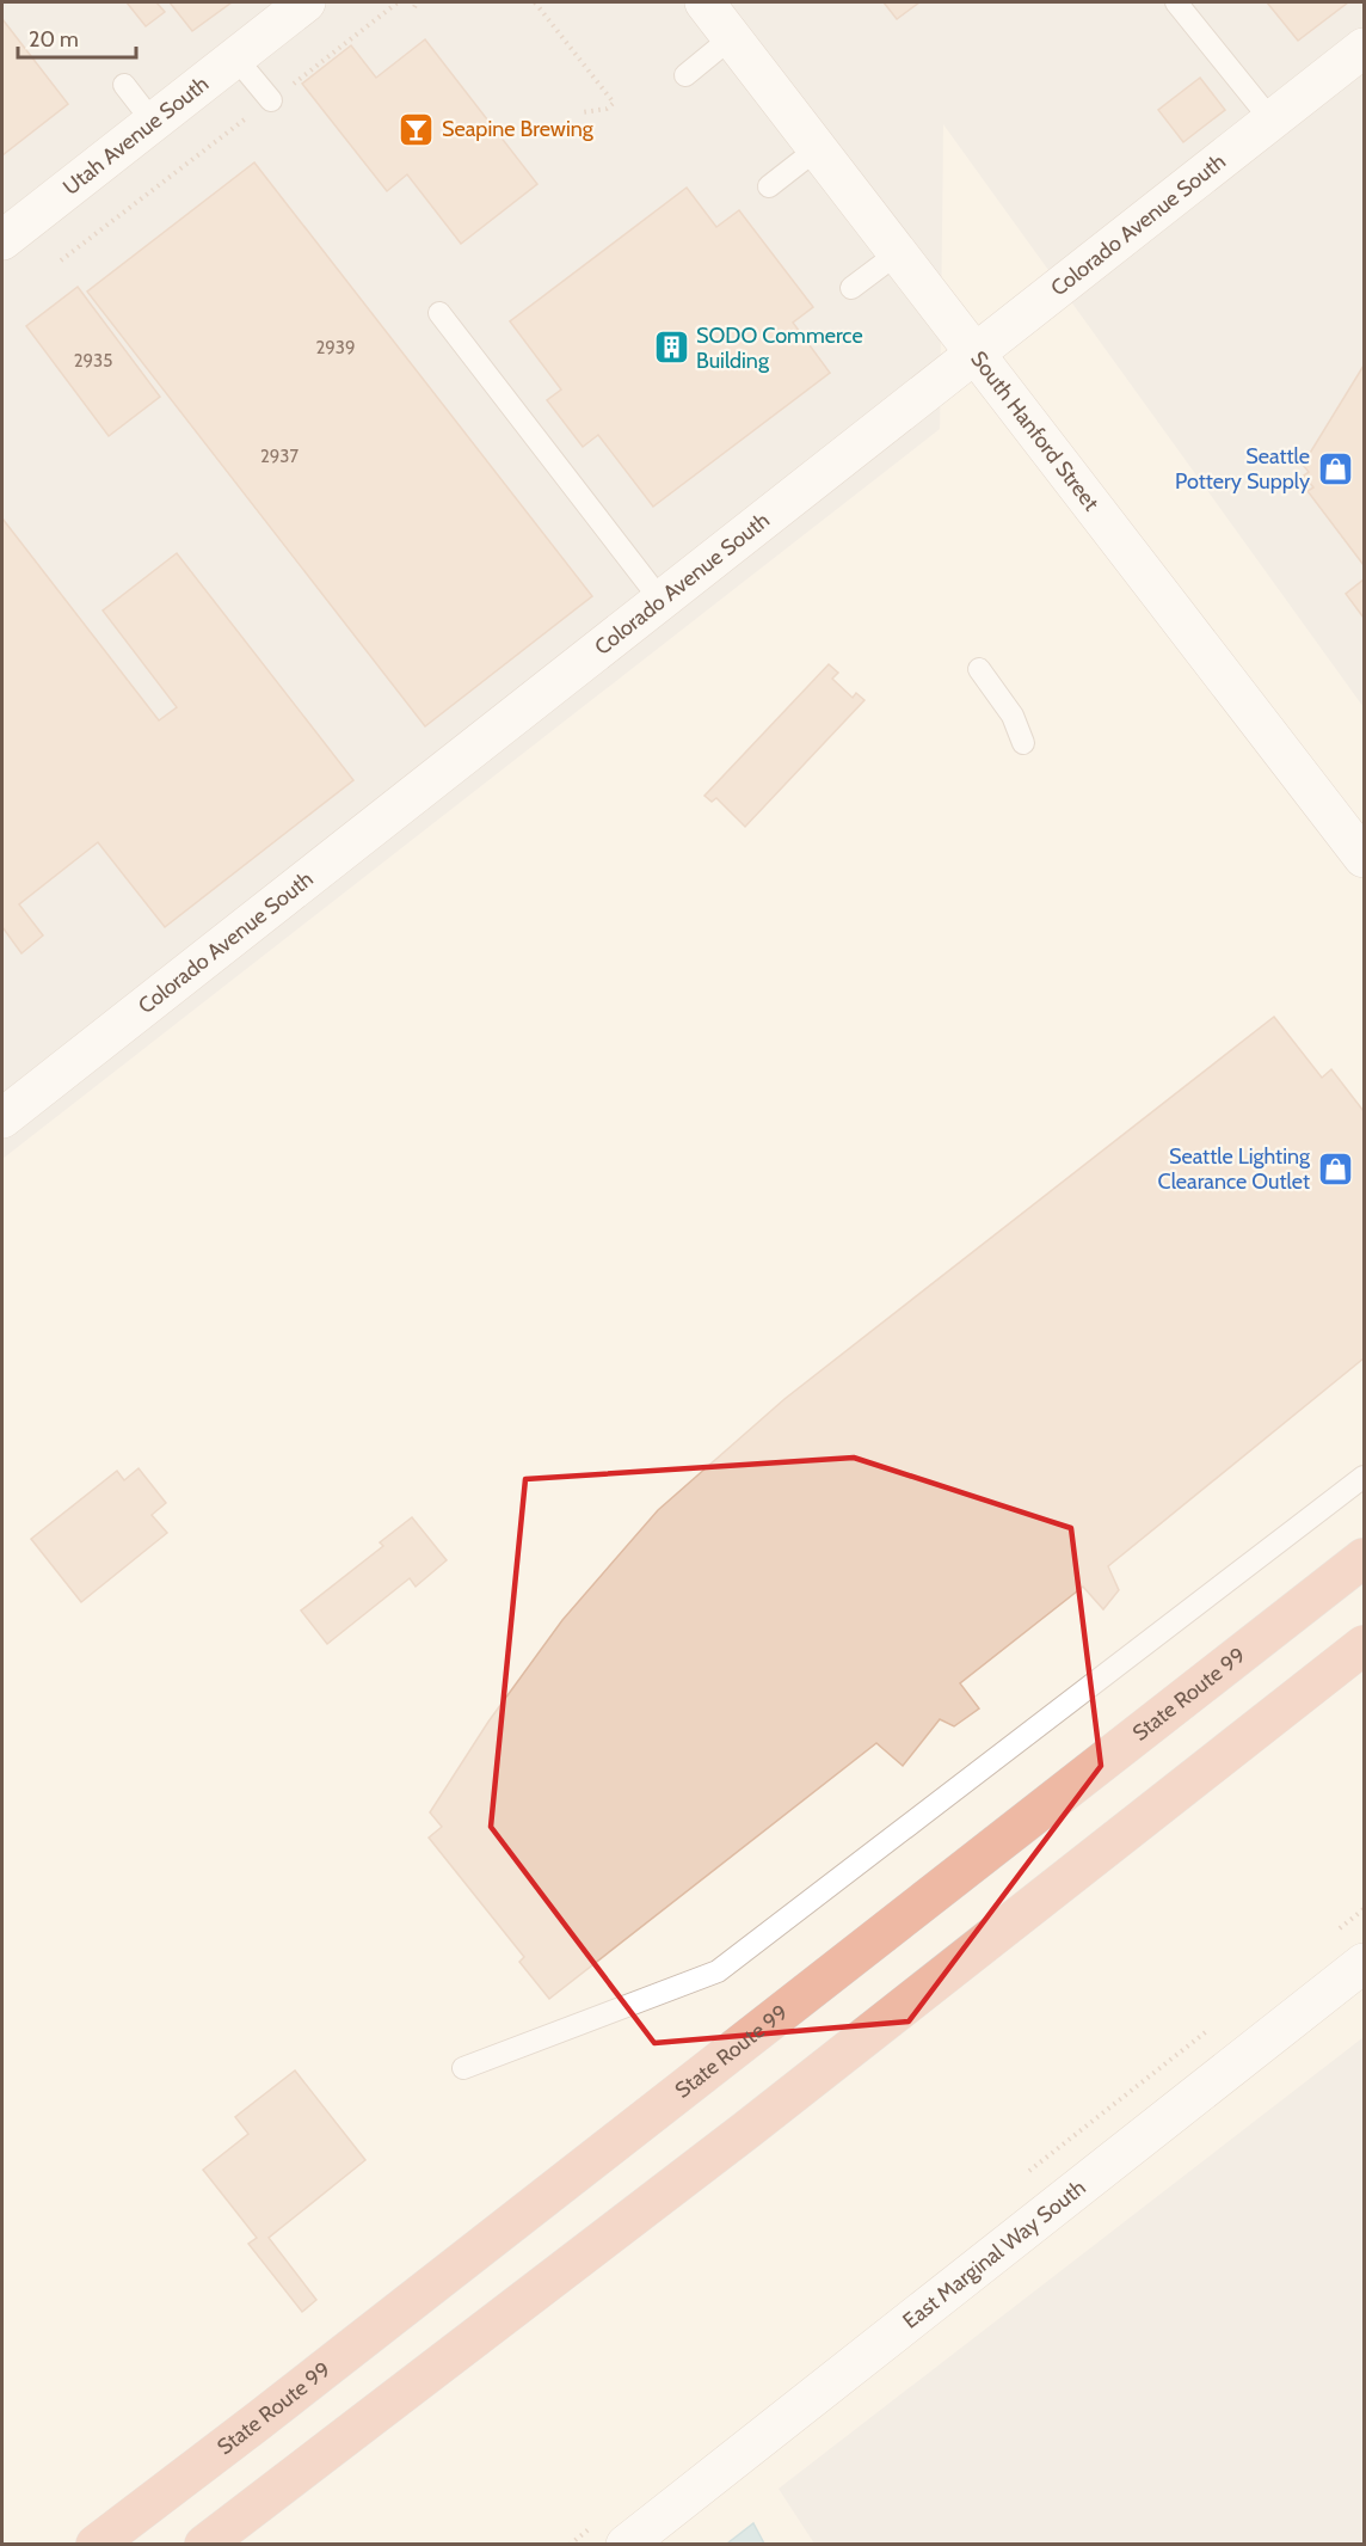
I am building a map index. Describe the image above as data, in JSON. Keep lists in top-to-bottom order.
{
  "streets": {
    "highway": ["State Route 99"],
    "street": [
      "Utah Avenue South",
      "Colorado Avenue South",
      "South Hanford Street",
      "East Marginal Way South"
    ]
  },
  "crossings": [
    ["Colorado Avenue South", "South Hanford Street"]
  ],
  "places": {
    "bar": ["Seapine Brewing"],
    "building": ["SODO Commerce Building"],
    "shop": ["Seattle Pottery Supply", "Seattle Lighting Clearance Outlet"]
  },
  "house_numbers": ["2939", "2935", "2937"],
  "scale_bar": "20 m"
}
